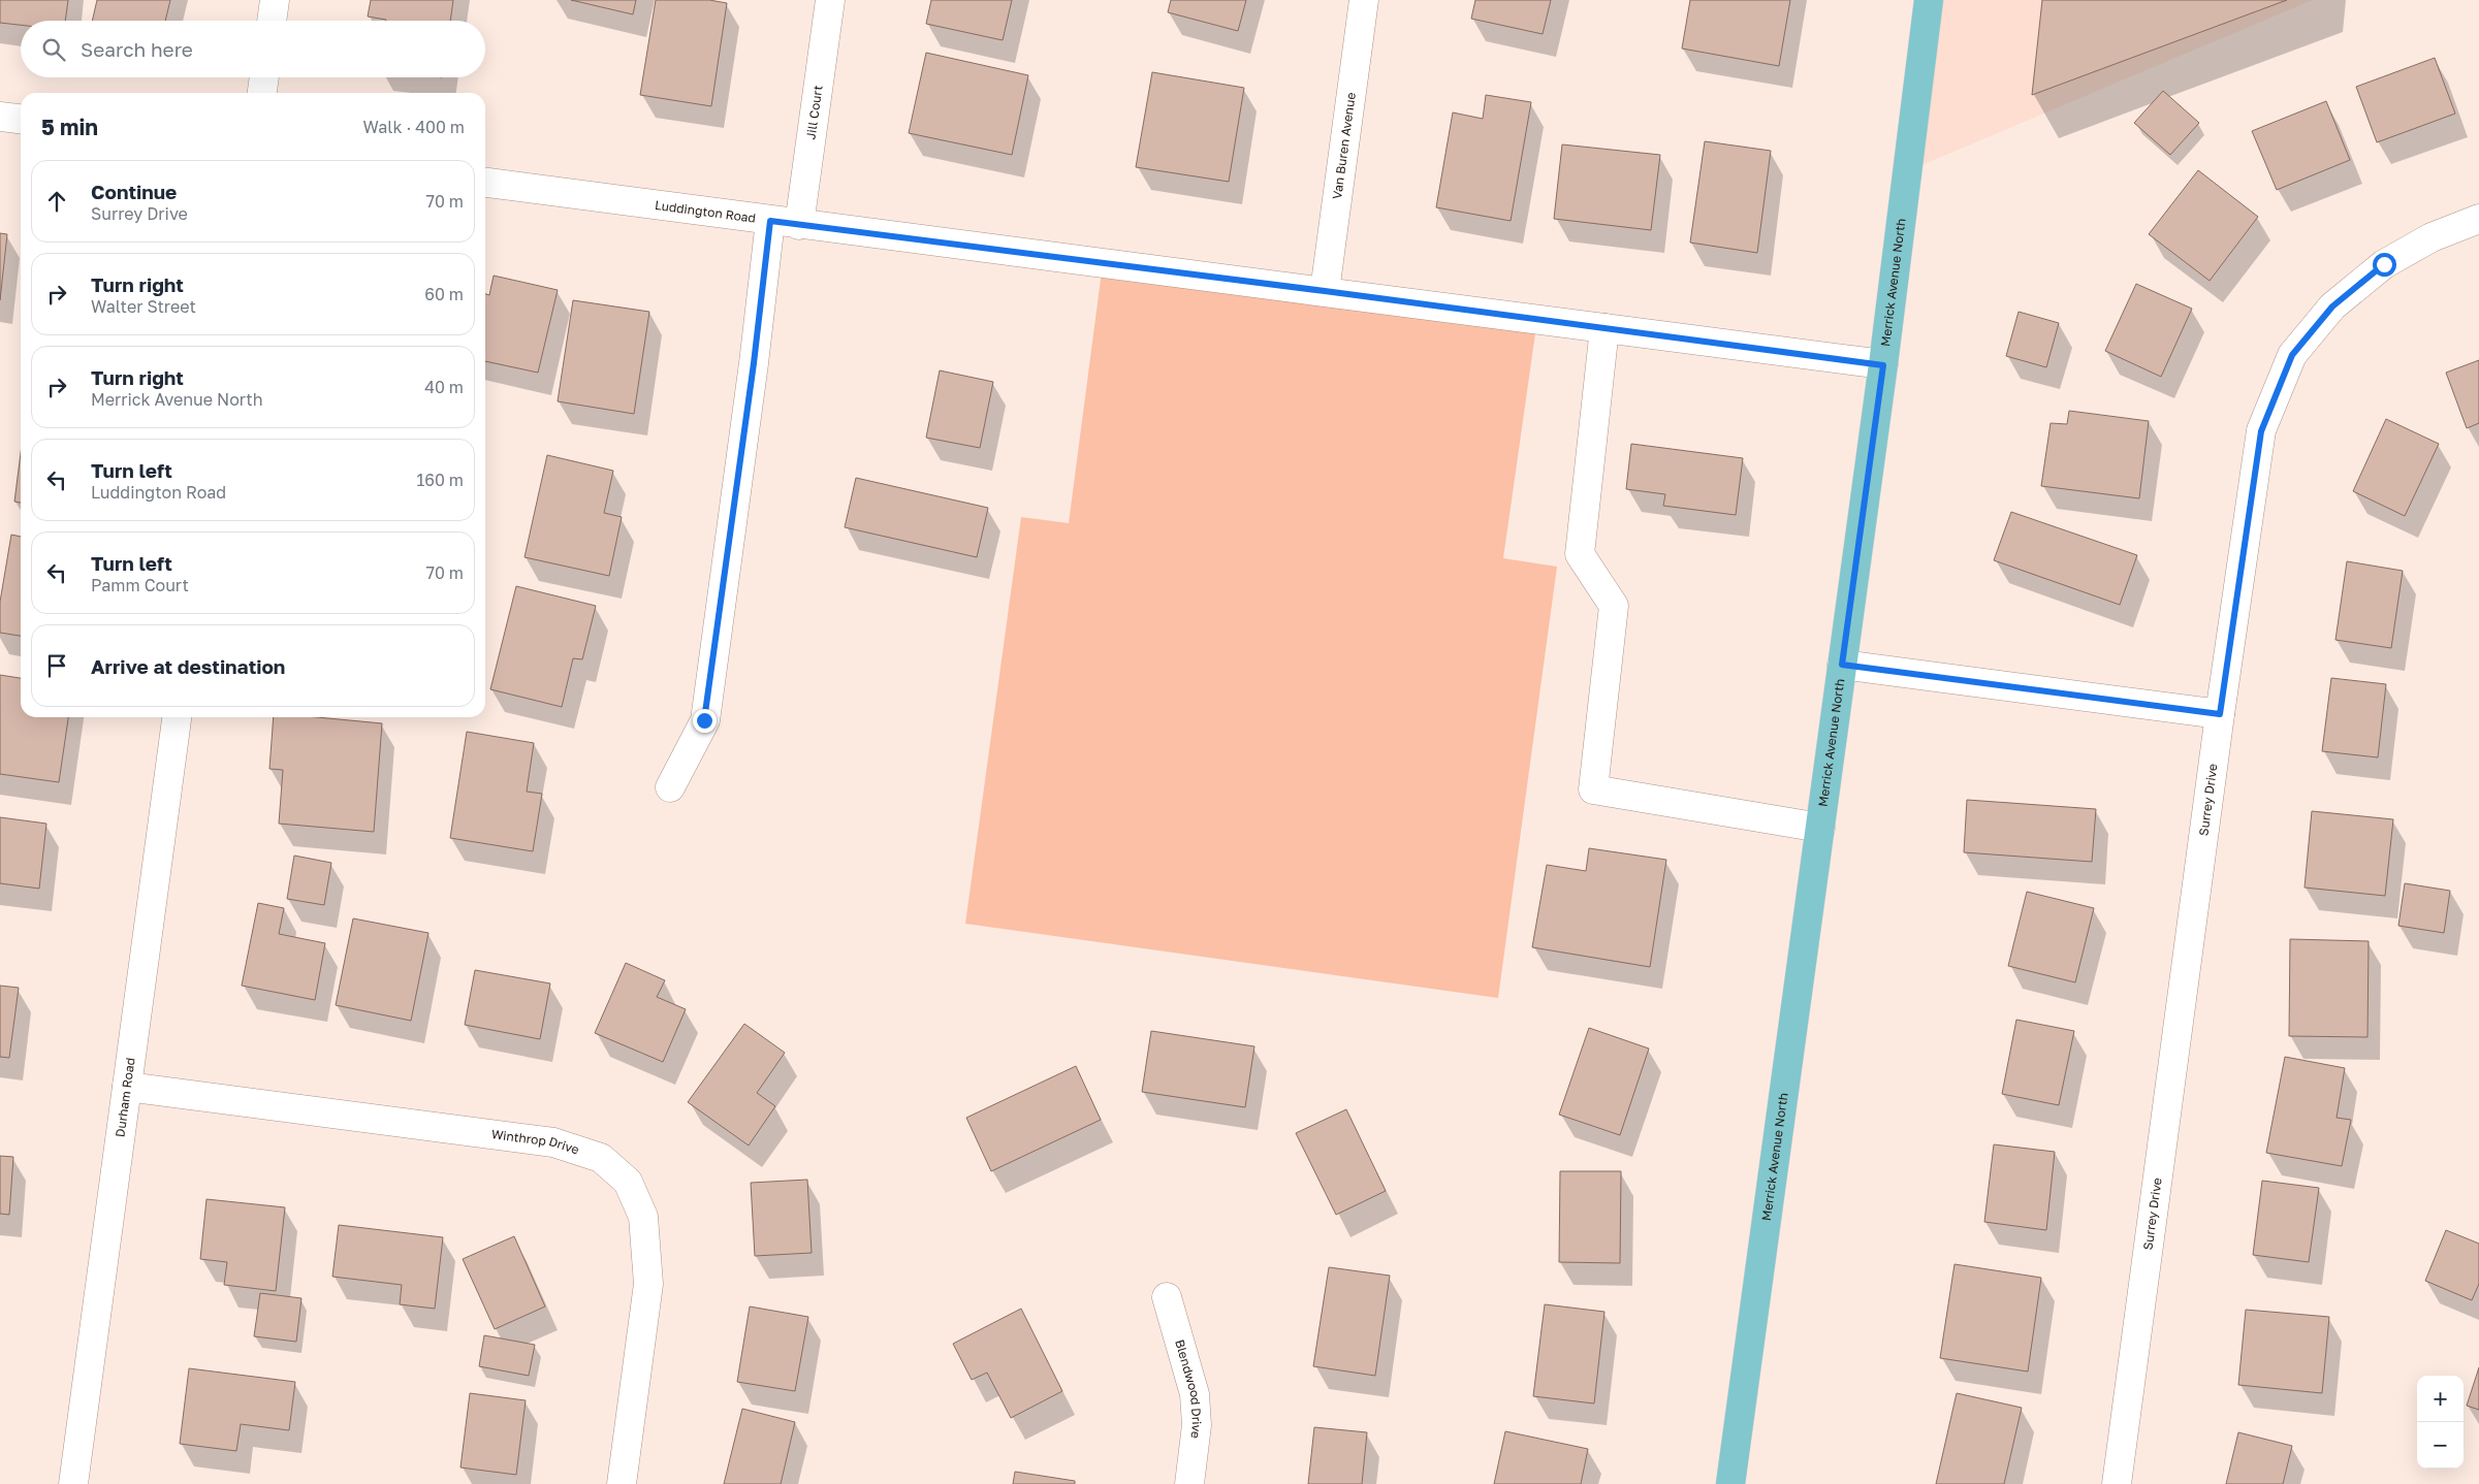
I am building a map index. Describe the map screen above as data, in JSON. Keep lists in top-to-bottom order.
{
  "streets": {
    "main road": ["Merrick Avenue North"],
    "street": [
      "Jill Court",
      "Van Buren Avenue",
      "Luddington Road",
      "Surrey Drive",
      "Durham Road",
      "Winthrop Drive",
      "Blendwood Drive"
    ]
  },
  "crossings": [
    ["Jill Court", "Luddington Road"],
    ["Van Buren Avenue", "Luddington Road"],
    ["Luddington Road", "Merrick Avenue North"],
    ["Durham Road", "Winthrop Drive"]
  ],
  "page": {
    "search": "Search here",
    "heading": ["5 min", "Walk · 400 m"],
    "list": [
      ["Continue", "Surrey Drive", "70 m"],
      ["Turn right", "Walter Street", "60 m"],
      ["Turn right", "Merrick Avenue North", "40 m"],
      ["Turn left", "Luddington Road", "160 m"],
      ["Turn left", "Pamm Court", "70 m"],
      "Arrive at destination"
    ],
    "map_buttons": ["+", "−"]
  }
}
